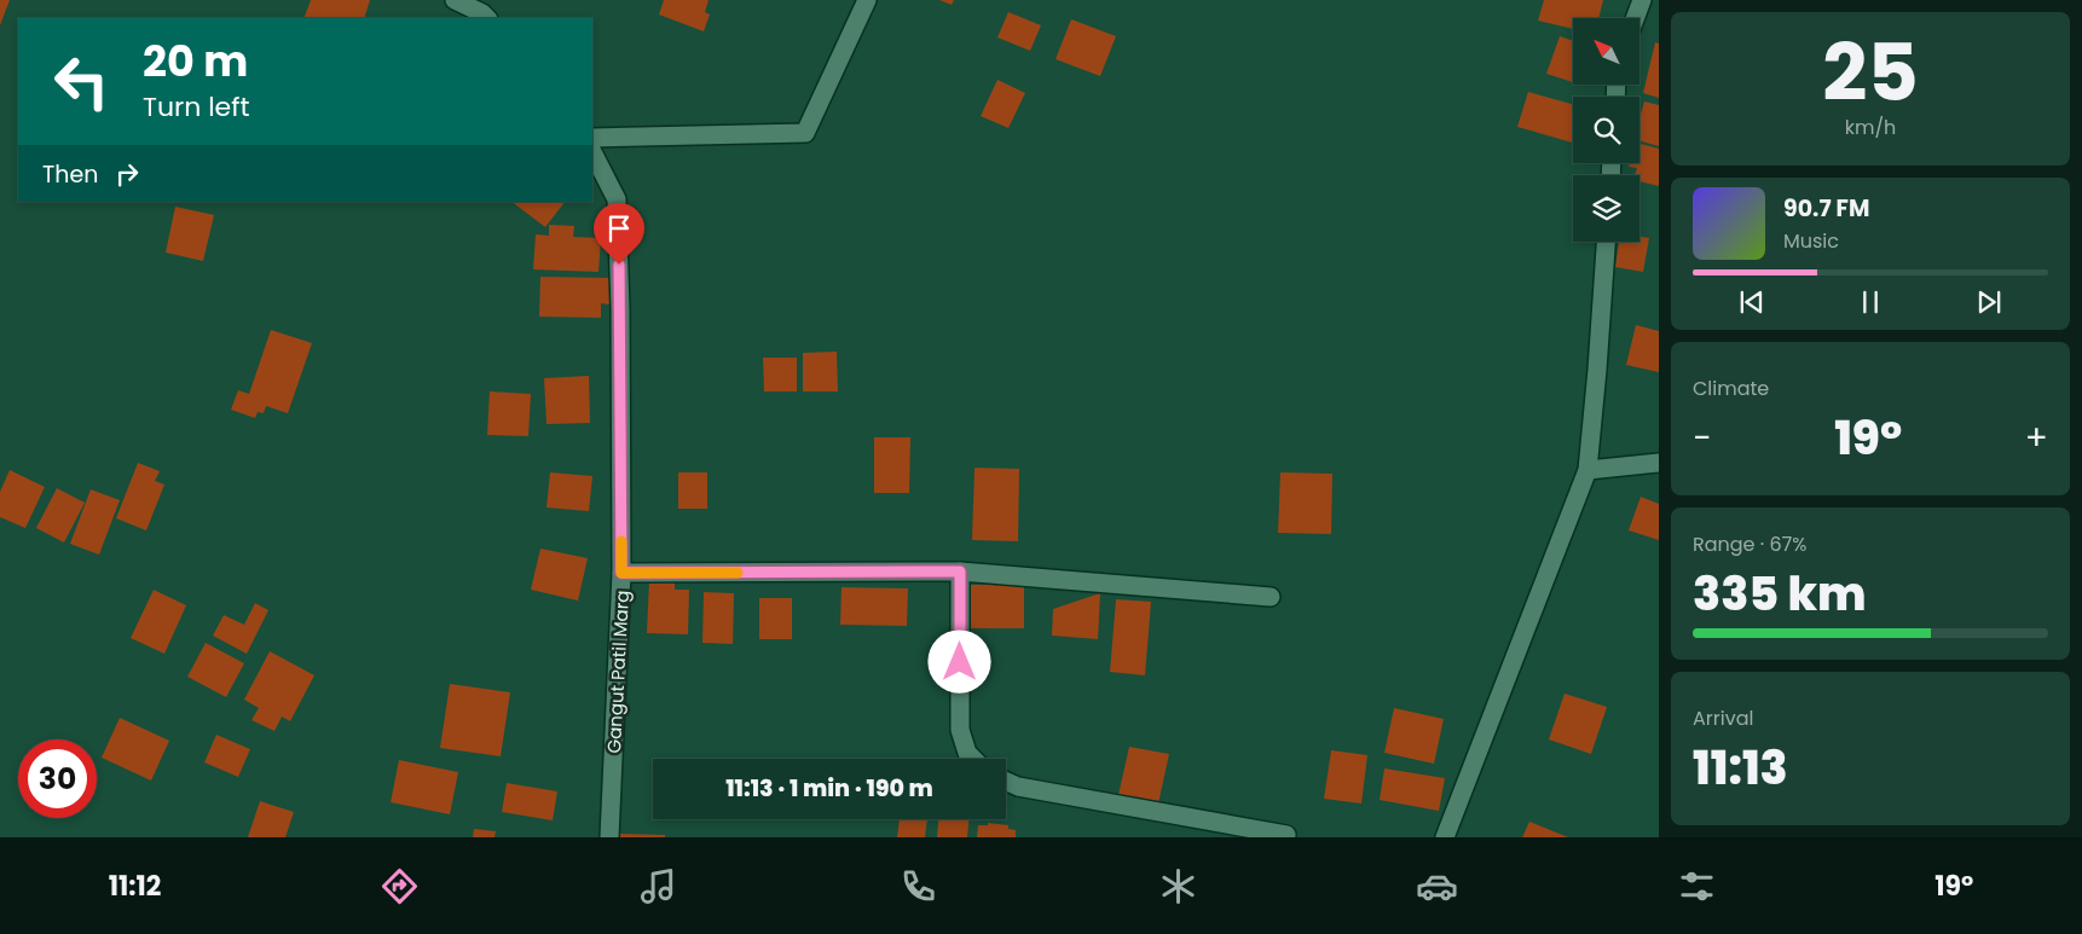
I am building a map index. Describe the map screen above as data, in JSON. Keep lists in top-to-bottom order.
{
  "streets": {
    "street": ["Gangut Patil Marg"]
  },
  "north": "top left",
  "page": {
    "tile": [
      ["25", "km/h"],
      "Climate",
      ["Range · 67%", "335 km"],
      ["Arrival", "11:13"]
    ],
    "turn": ["20 m", "Turn left"],
    "then": "Then",
    "song": ["90.7 FM", "Music"],
    "heat": ["−", "19°", "+"],
    "limit": "30",
    "trip": "11:13 · 1 min · 190 m",
    "tabs": ["11:12", "19°"]
  }
}
